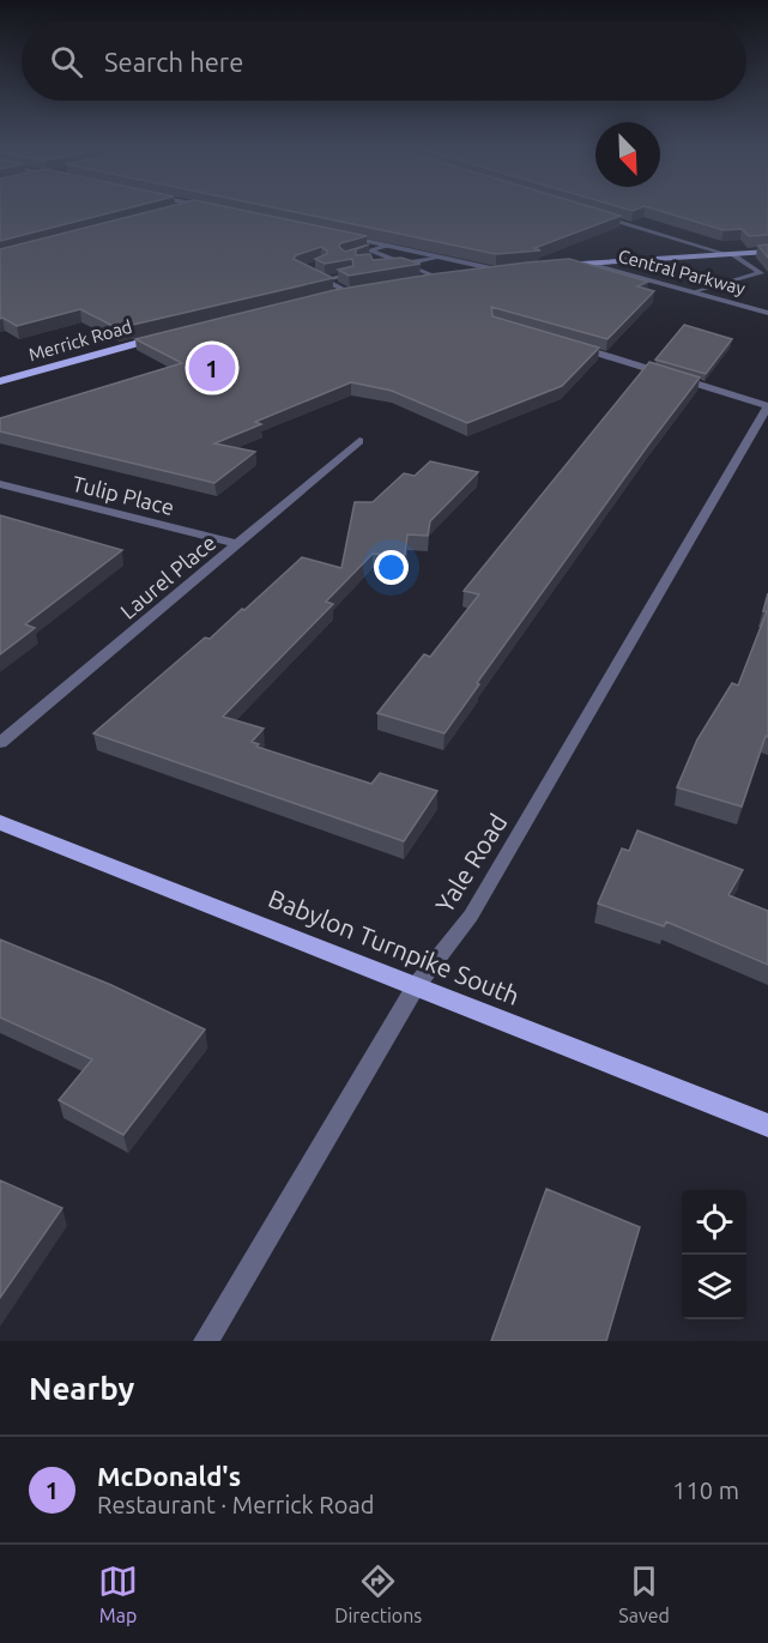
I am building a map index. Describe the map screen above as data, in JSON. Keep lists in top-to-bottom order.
{
  "streets": {
    "main road": ["Merrick Road", "Babylon Turnpike South"],
    "street": [
      "Central Parkway",
      "Tulip Place",
      "Laurel Place",
      "Yale Road"
    ]
  },
  "crossings": [
    ["Tulip Place", "Laurel Place"],
    ["Yale Road", "Babylon Turnpike South"]
  ],
  "north": "bottom right",
  "page": {
    "search": "Search here",
    "pins": "1",
    "heading": "Nearby",
    "list": [
      {
        "mark": "1",
        "name": "McDonald's",
        "note": "Restaurant · Merrick Road",
        "value": "110 m"
      }
    ],
    "nav": ["Map", "Directions", "Saved"]
  }
}
